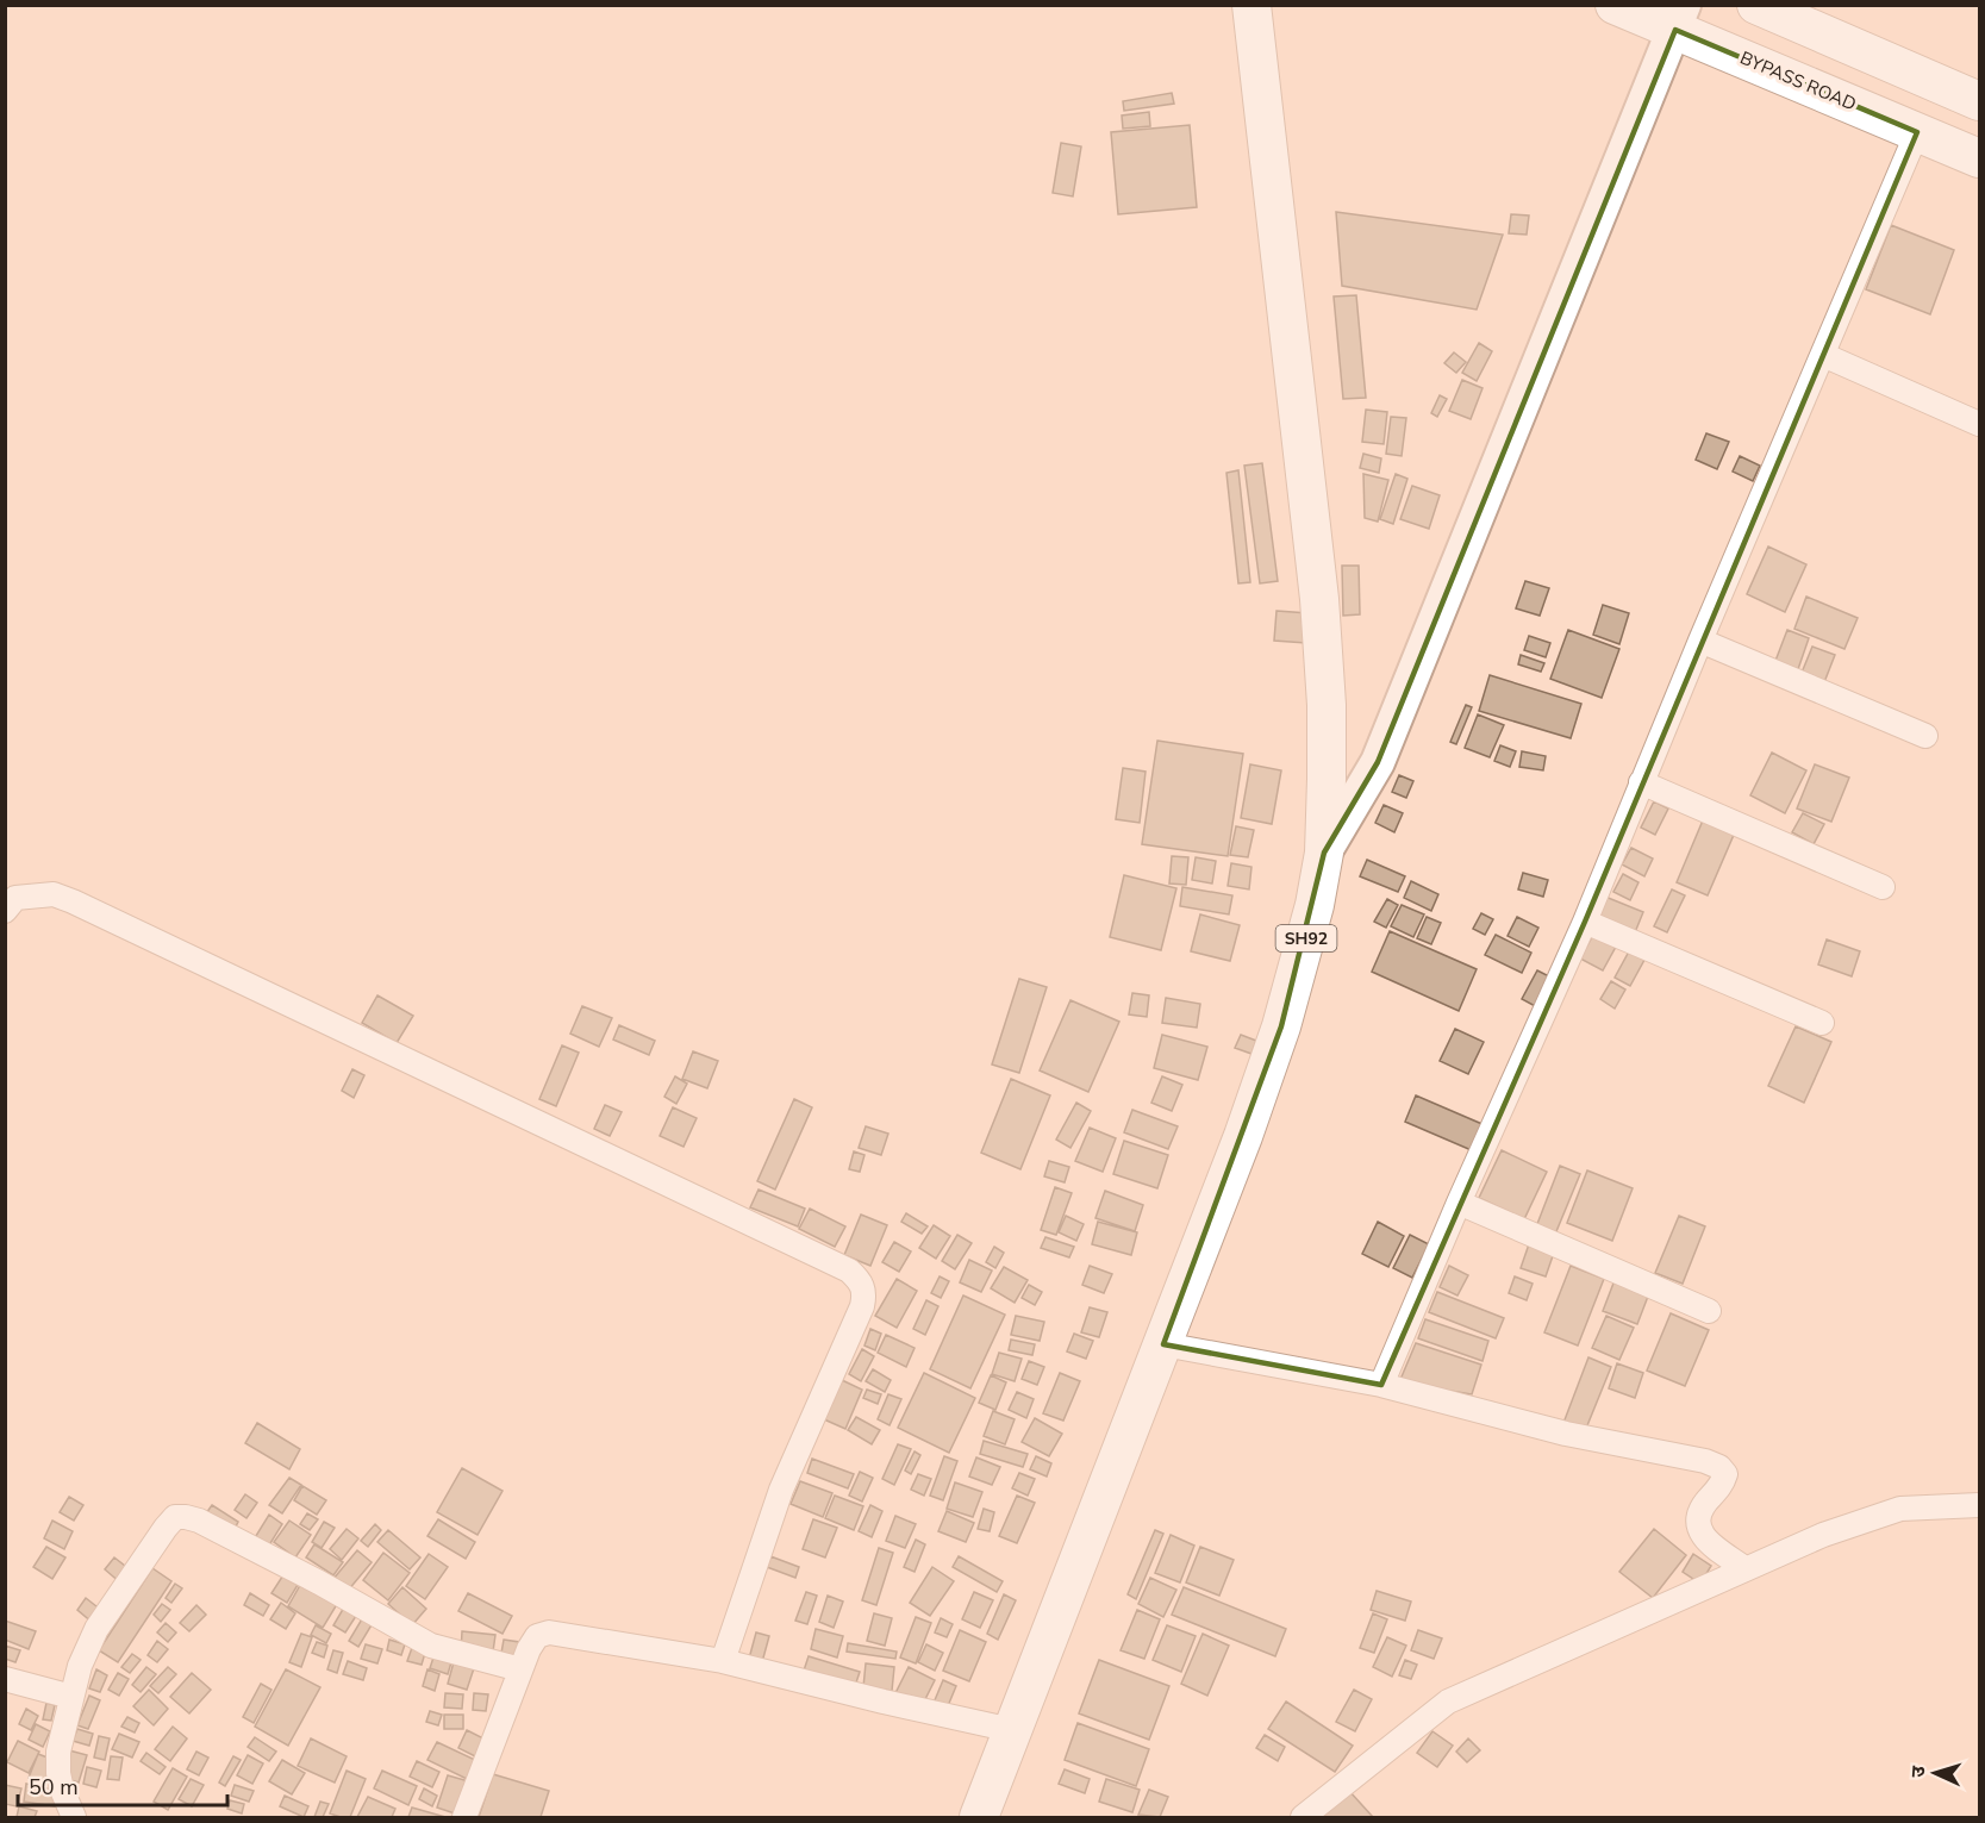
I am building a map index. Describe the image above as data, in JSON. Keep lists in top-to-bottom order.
{
  "streets": {
    "main road": ["BYPASS ROAD", "SH92"]
  },
  "scale_bar": "50 m",
  "north": "left"
}
